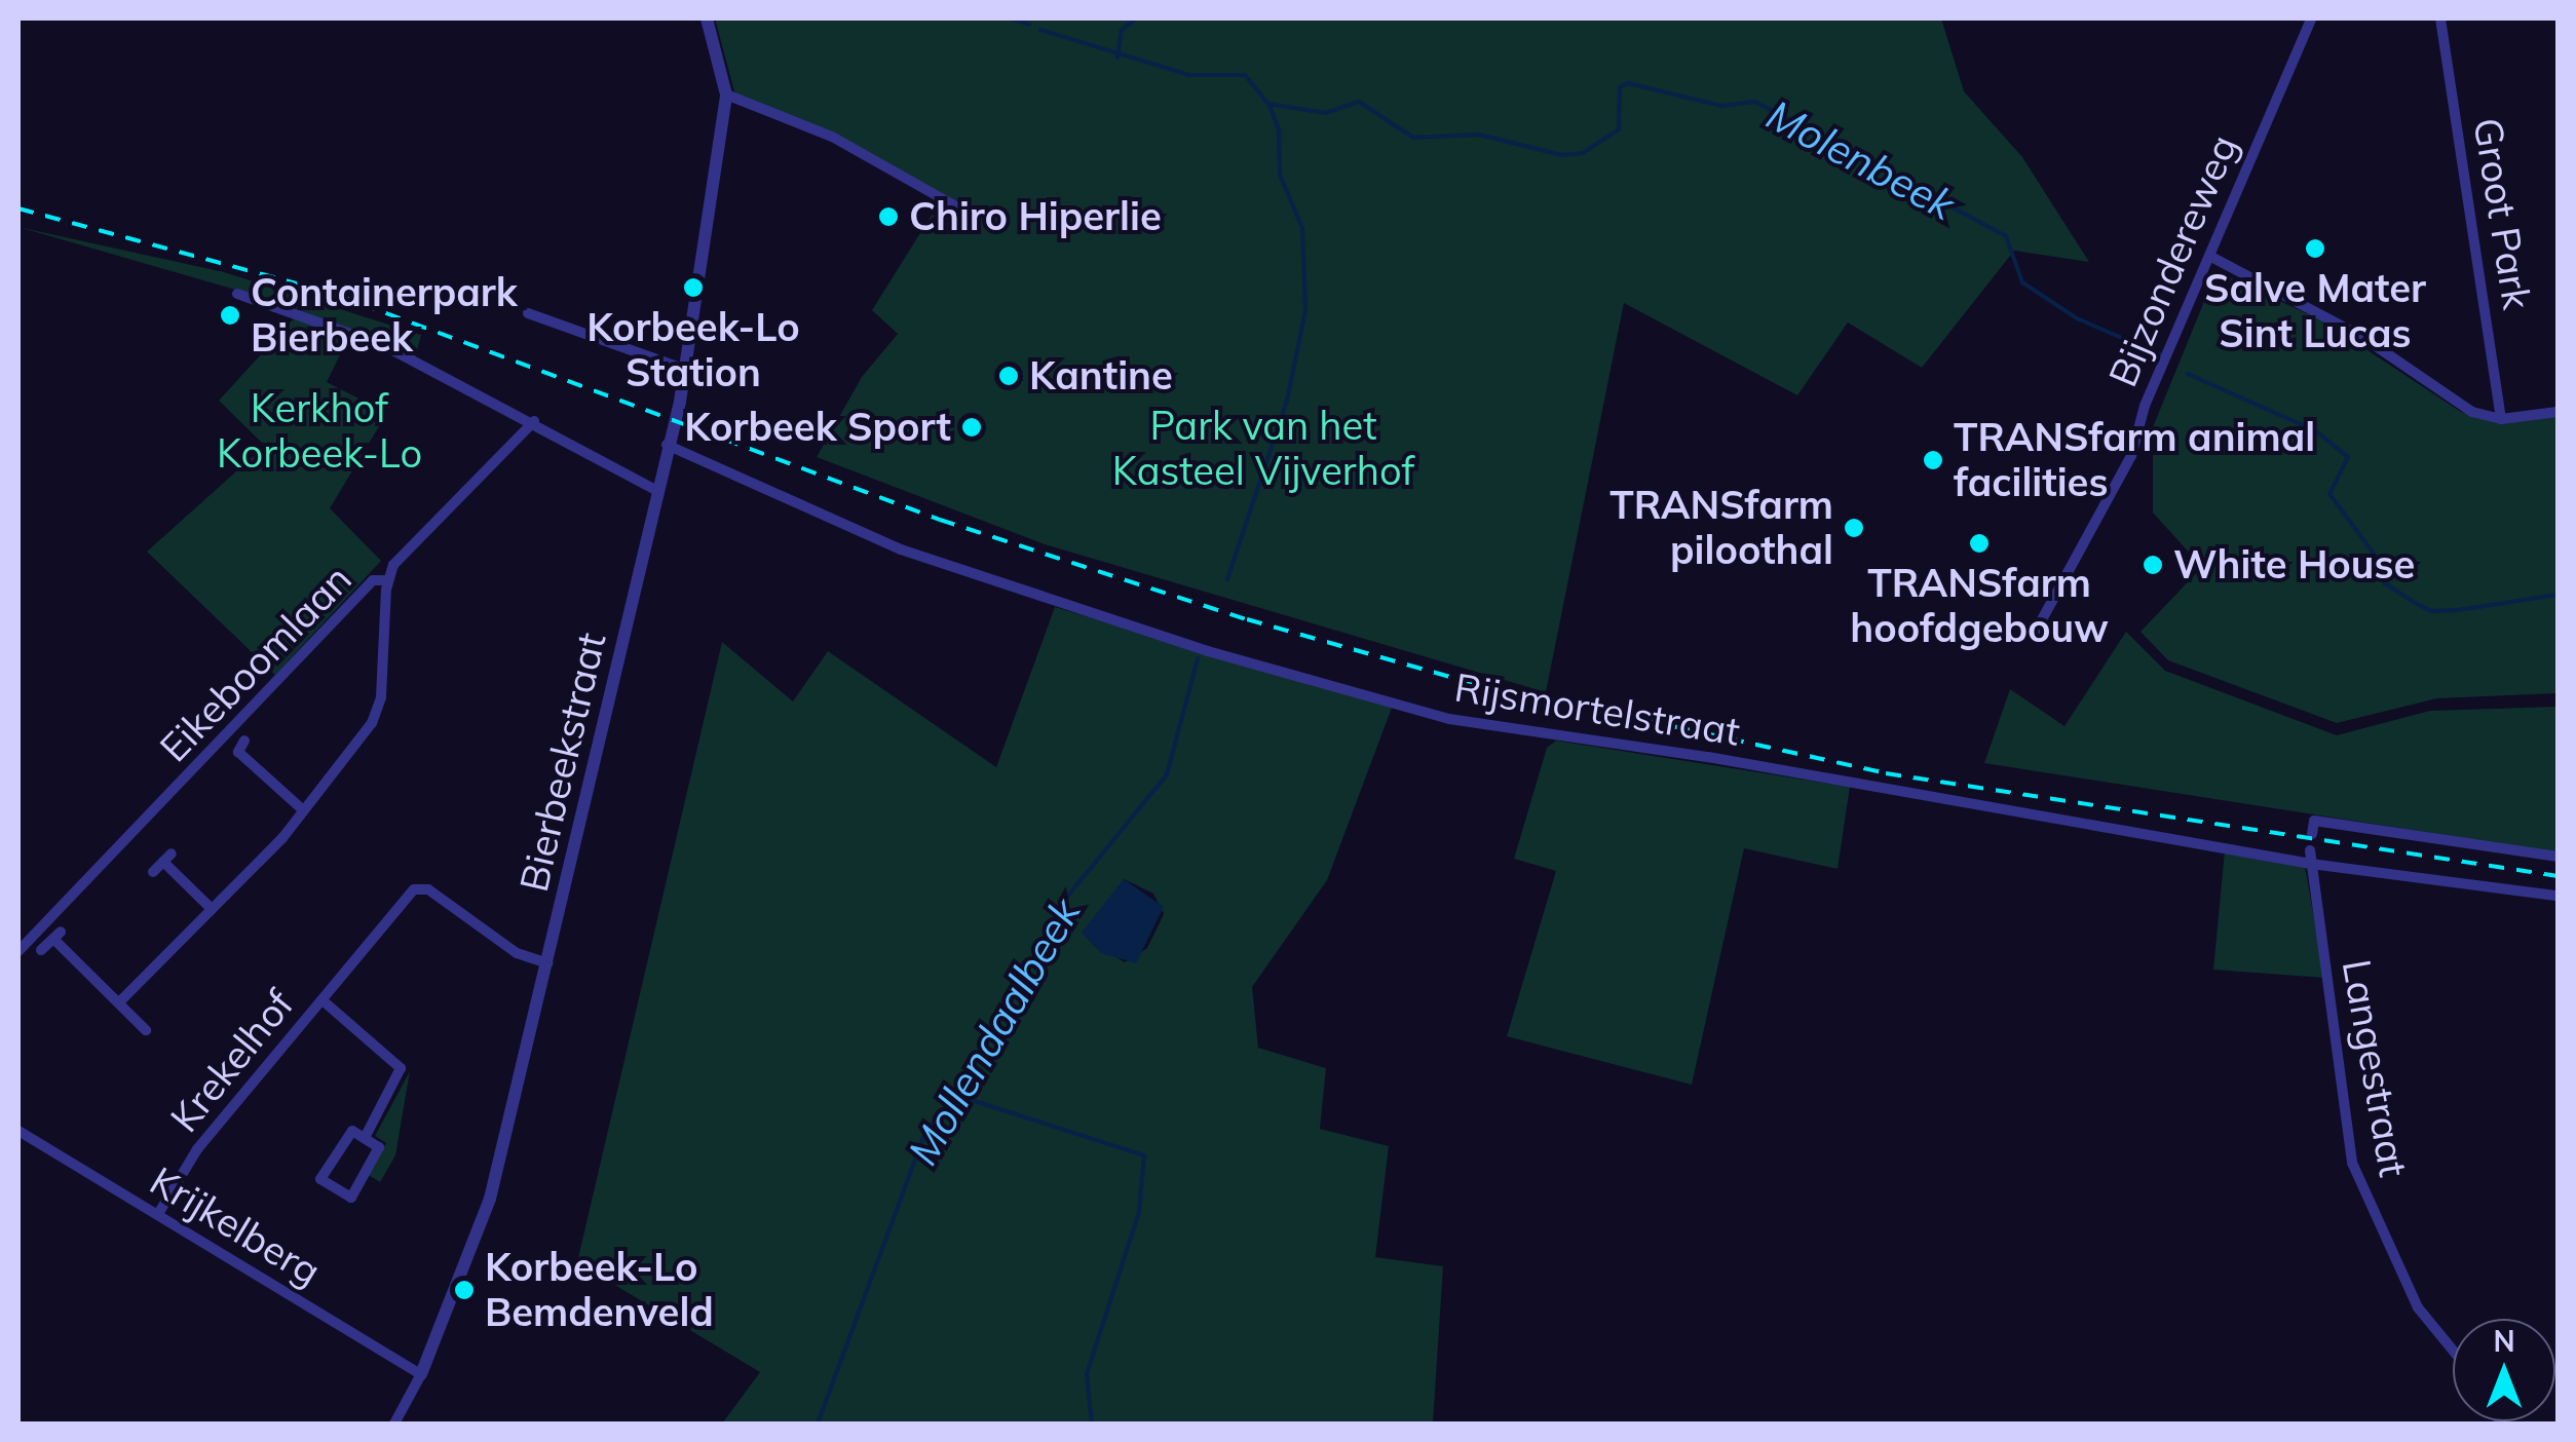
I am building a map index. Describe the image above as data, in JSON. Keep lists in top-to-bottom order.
{
  "streets": {
    "street": [
      "Groot Park",
      "Bijzondereweg",
      "Eikeboomlaan",
      "Rijsmortelstraat",
      "Bierbeekstraat",
      "Krekelhof",
      "Langestraat",
      "Krijkelberg"
    ]
  },
  "crossings": [
    ["Rijsmortelstraat", "Bierbeekstraat"],
    ["Rijsmortelstraat", "Langestraat"],
    ["Bierbeekstraat", "Krekelhof"],
    ["Bierbeekstraat", "Krijkelberg"],
    ["Krekelhof", "Krijkelberg"]
  ],
  "water": ["Molenbeek", "Mollendaalbeek"],
  "parks": ["Kerkhof Korbeek-Lo", "Park van het Kasteel Vijverhof"],
  "places": [
    "Chiro Hiperlie",
    "Salve Mater Sint Lucas",
    "Korbeek-Lo Station",
    "Containerpark Bierbeek",
    "Kantine",
    "Korbeek Sport",
    "TRANSfarm animal facilities",
    "TRANSfarm piloothal",
    "TRANSfarm hoofdgebouw",
    "White House",
    "Korbeek-Lo Bemdenveld"
  ],
  "north": "top"
}
